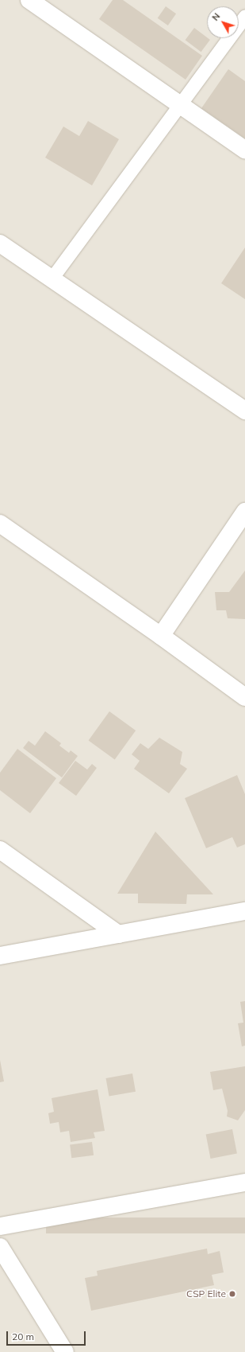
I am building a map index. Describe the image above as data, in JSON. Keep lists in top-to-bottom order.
{
  "places": ["CSP Elite"],
  "scale_bar": "20 m",
  "north": "top left"
}
